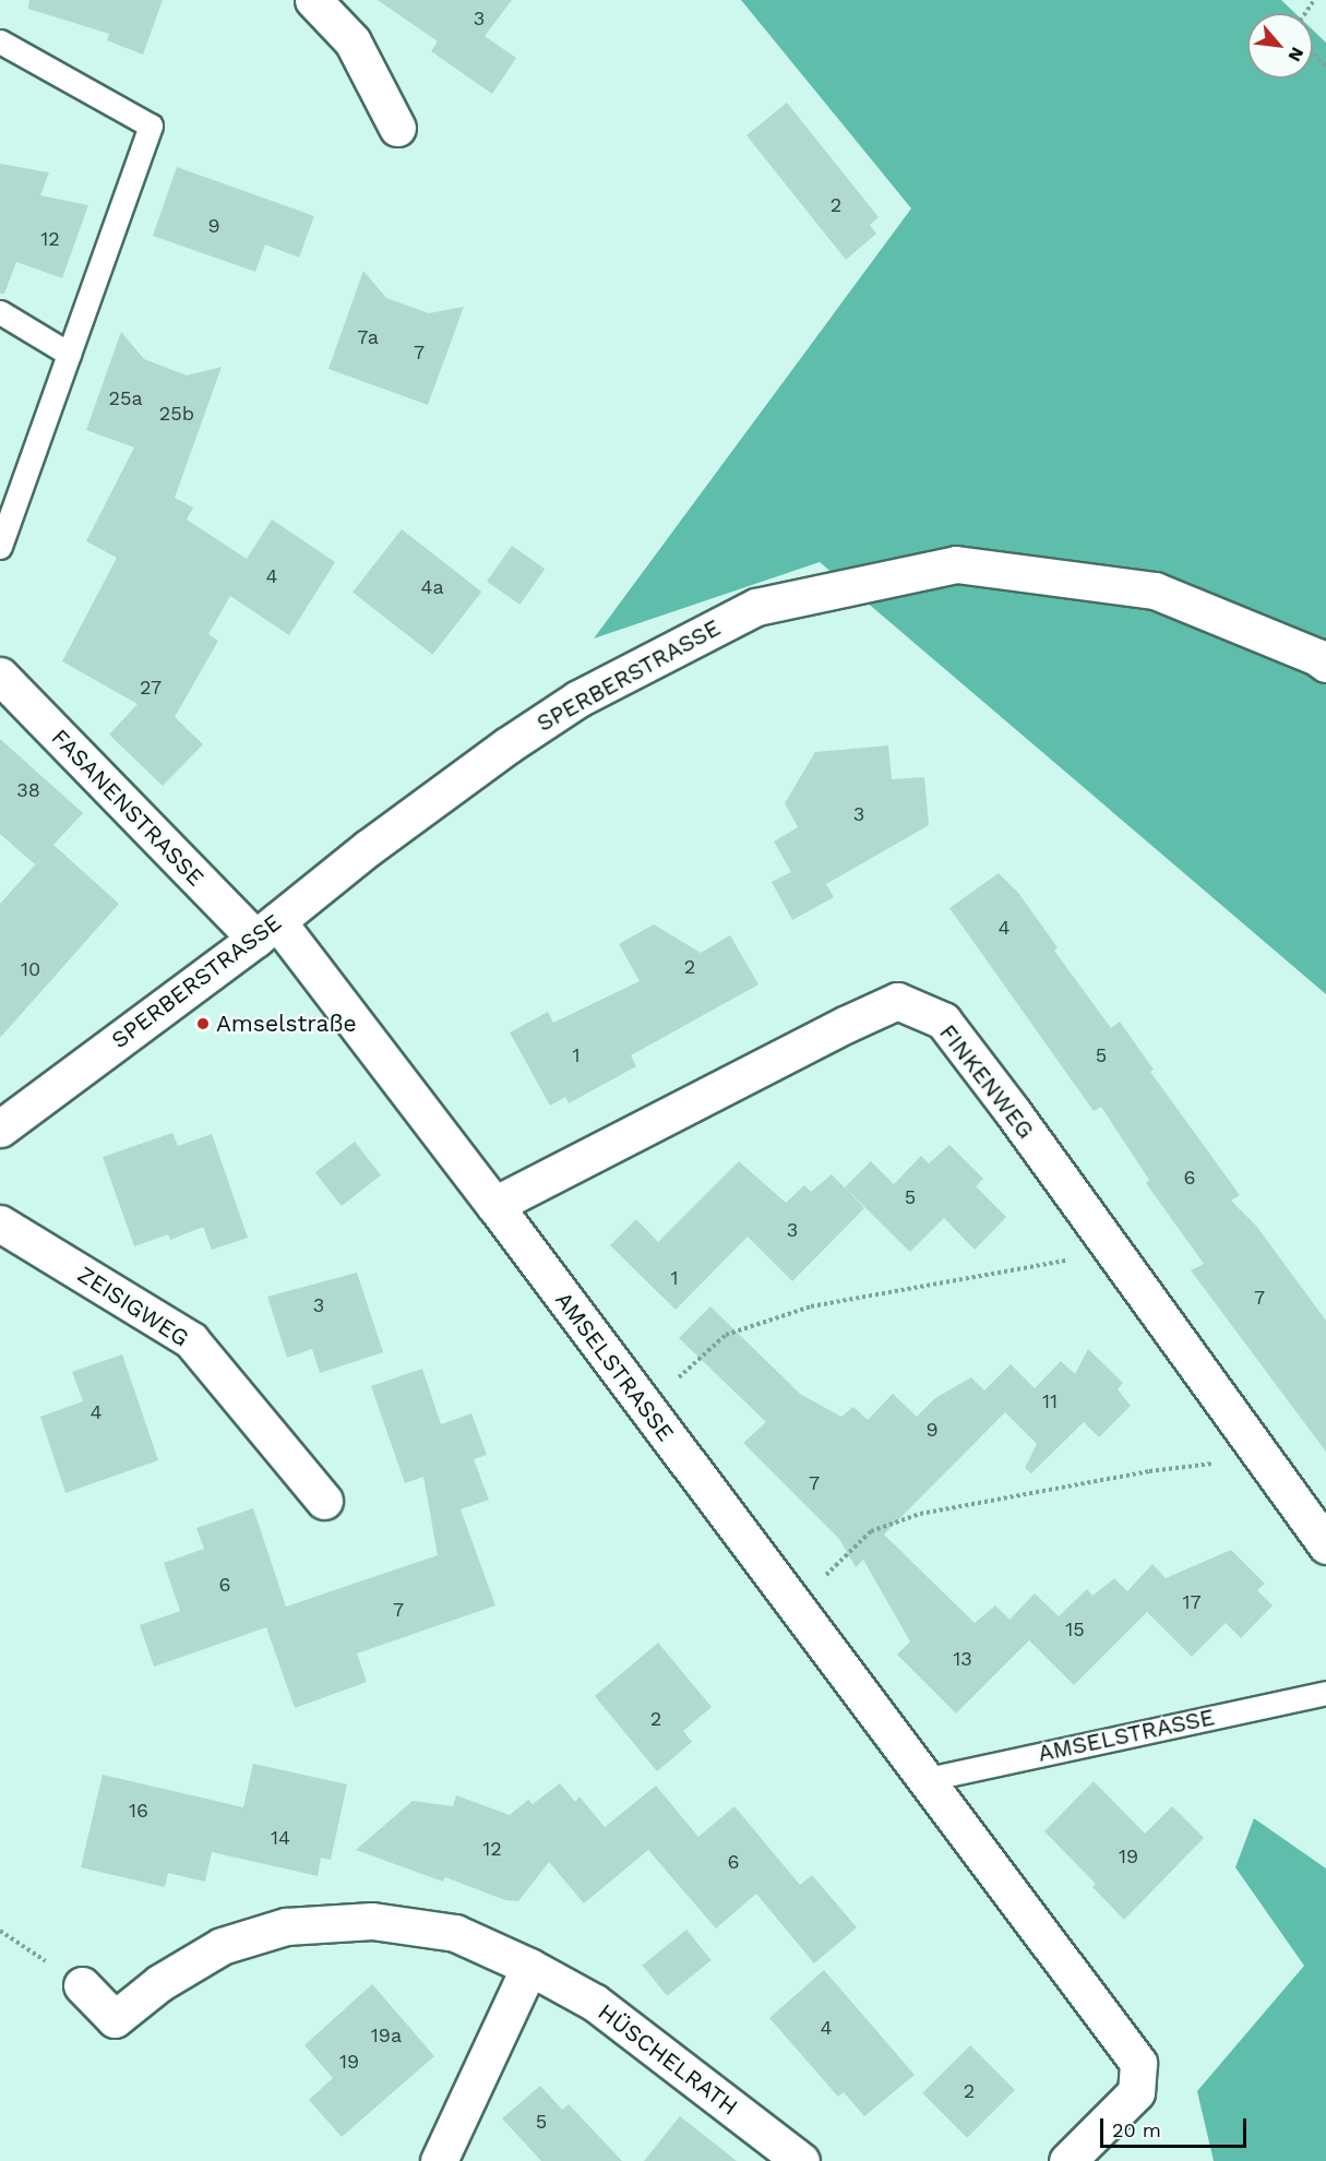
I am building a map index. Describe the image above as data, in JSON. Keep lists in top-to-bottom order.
{
  "streets": {
    "street": [
      "SPERBERSTRASSE",
      "FASANENSTRASSE",
      "FINKENWEG",
      "ZEISIGWEG",
      "AMSELSTRASSE",
      "HÜSCHELRATH"
    ]
  },
  "crossings": [
    ["SPERBERSTRASSE", "FASANENSTRASSE"],
    ["SPERBERSTRASSE", "AMSELSTRASSE"],
    ["FASANENSTRASSE", "AMSELSTRASSE"],
    ["FINKENWEG", "AMSELSTRASSE"]
  ],
  "places": ["Amselstraße"],
  "house_numbers": [
    "3",
    "2",
    "9",
    "12",
    "7a",
    "7",
    "25a",
    "25b",
    "4",
    "4a",
    "27",
    "38",
    "3",
    "4",
    "2",
    "10",
    "1",
    "5",
    "6",
    "5",
    "3",
    "1",
    "7",
    "3",
    "11",
    "4",
    "9",
    "7",
    "6",
    "17",
    "7",
    "15",
    "13",
    "2",
    "16",
    "14",
    "12",
    "19",
    "6",
    "4",
    "19a",
    "19",
    "2",
    "5"
  ],
  "scale_bar": "20 m",
  "north": "bottom right"
}
